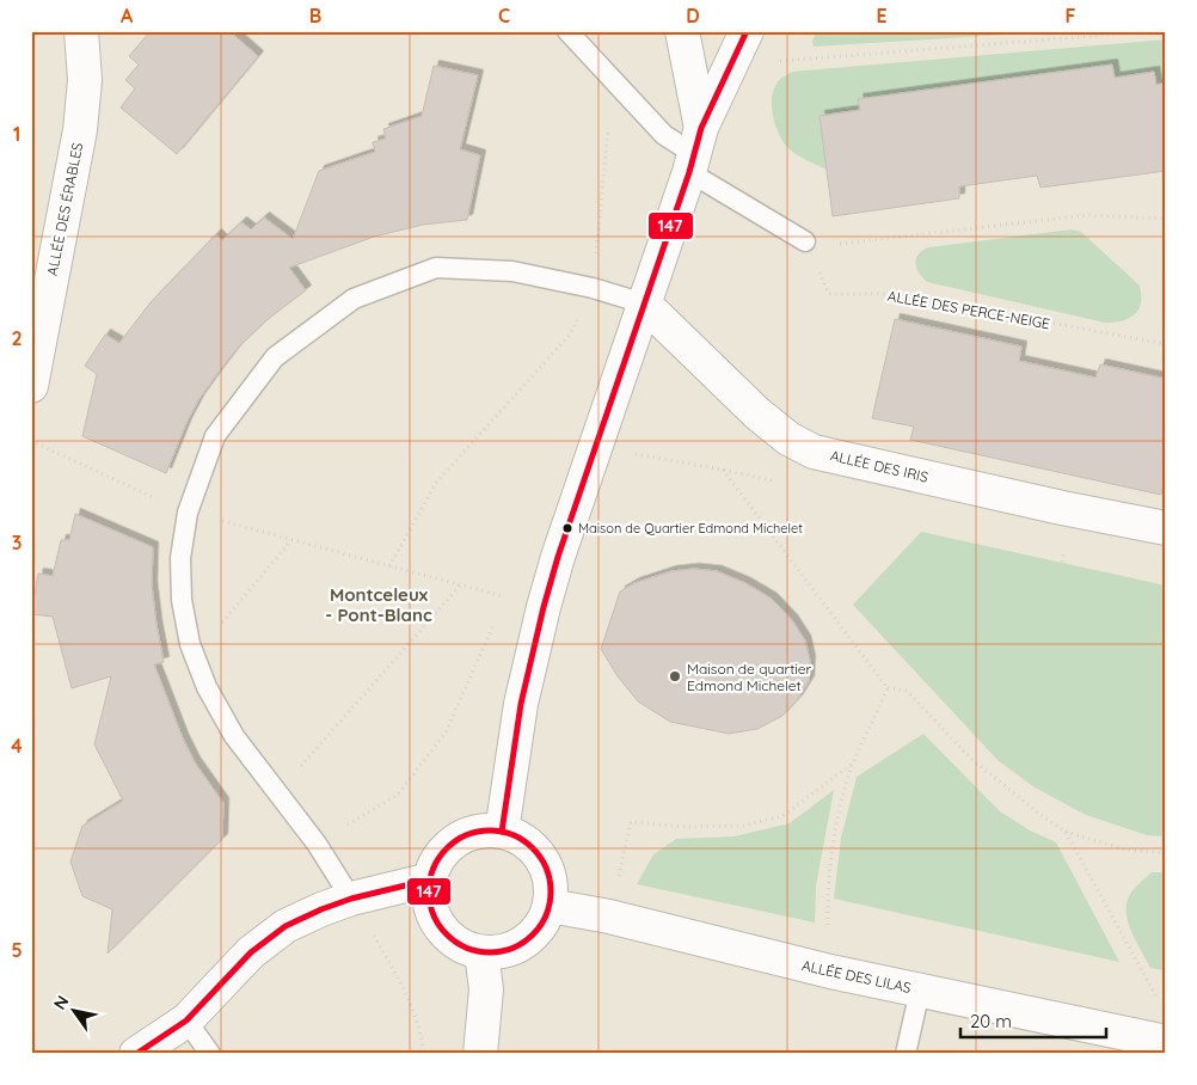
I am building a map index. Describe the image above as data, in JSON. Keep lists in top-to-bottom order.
{
  "streets": {
    "street": ["ALLÉE DES ÉRABLES", "ALLÉE DES IRIS", "ALLÉE DES LILAS"],
    "path": ["ALLÉE DES PERCE-NEIGE"]
  },
  "districts": ["Montceleux - Pont-Blanc"],
  "places": ["Maison de Quartier Edmond Michelet", "Maison de quartier Edmond Michelet"],
  "lines": ["transit line 147"],
  "scale_bar": "20 m",
  "north": "top left",
  "grid": {
    "columns": [
      "A",
      "B",
      "C",
      "D",
      "E",
      "F"
    ],
    "rows": [
      "1",
      "2",
      "3",
      "4",
      "5"
    ]
  }
}
